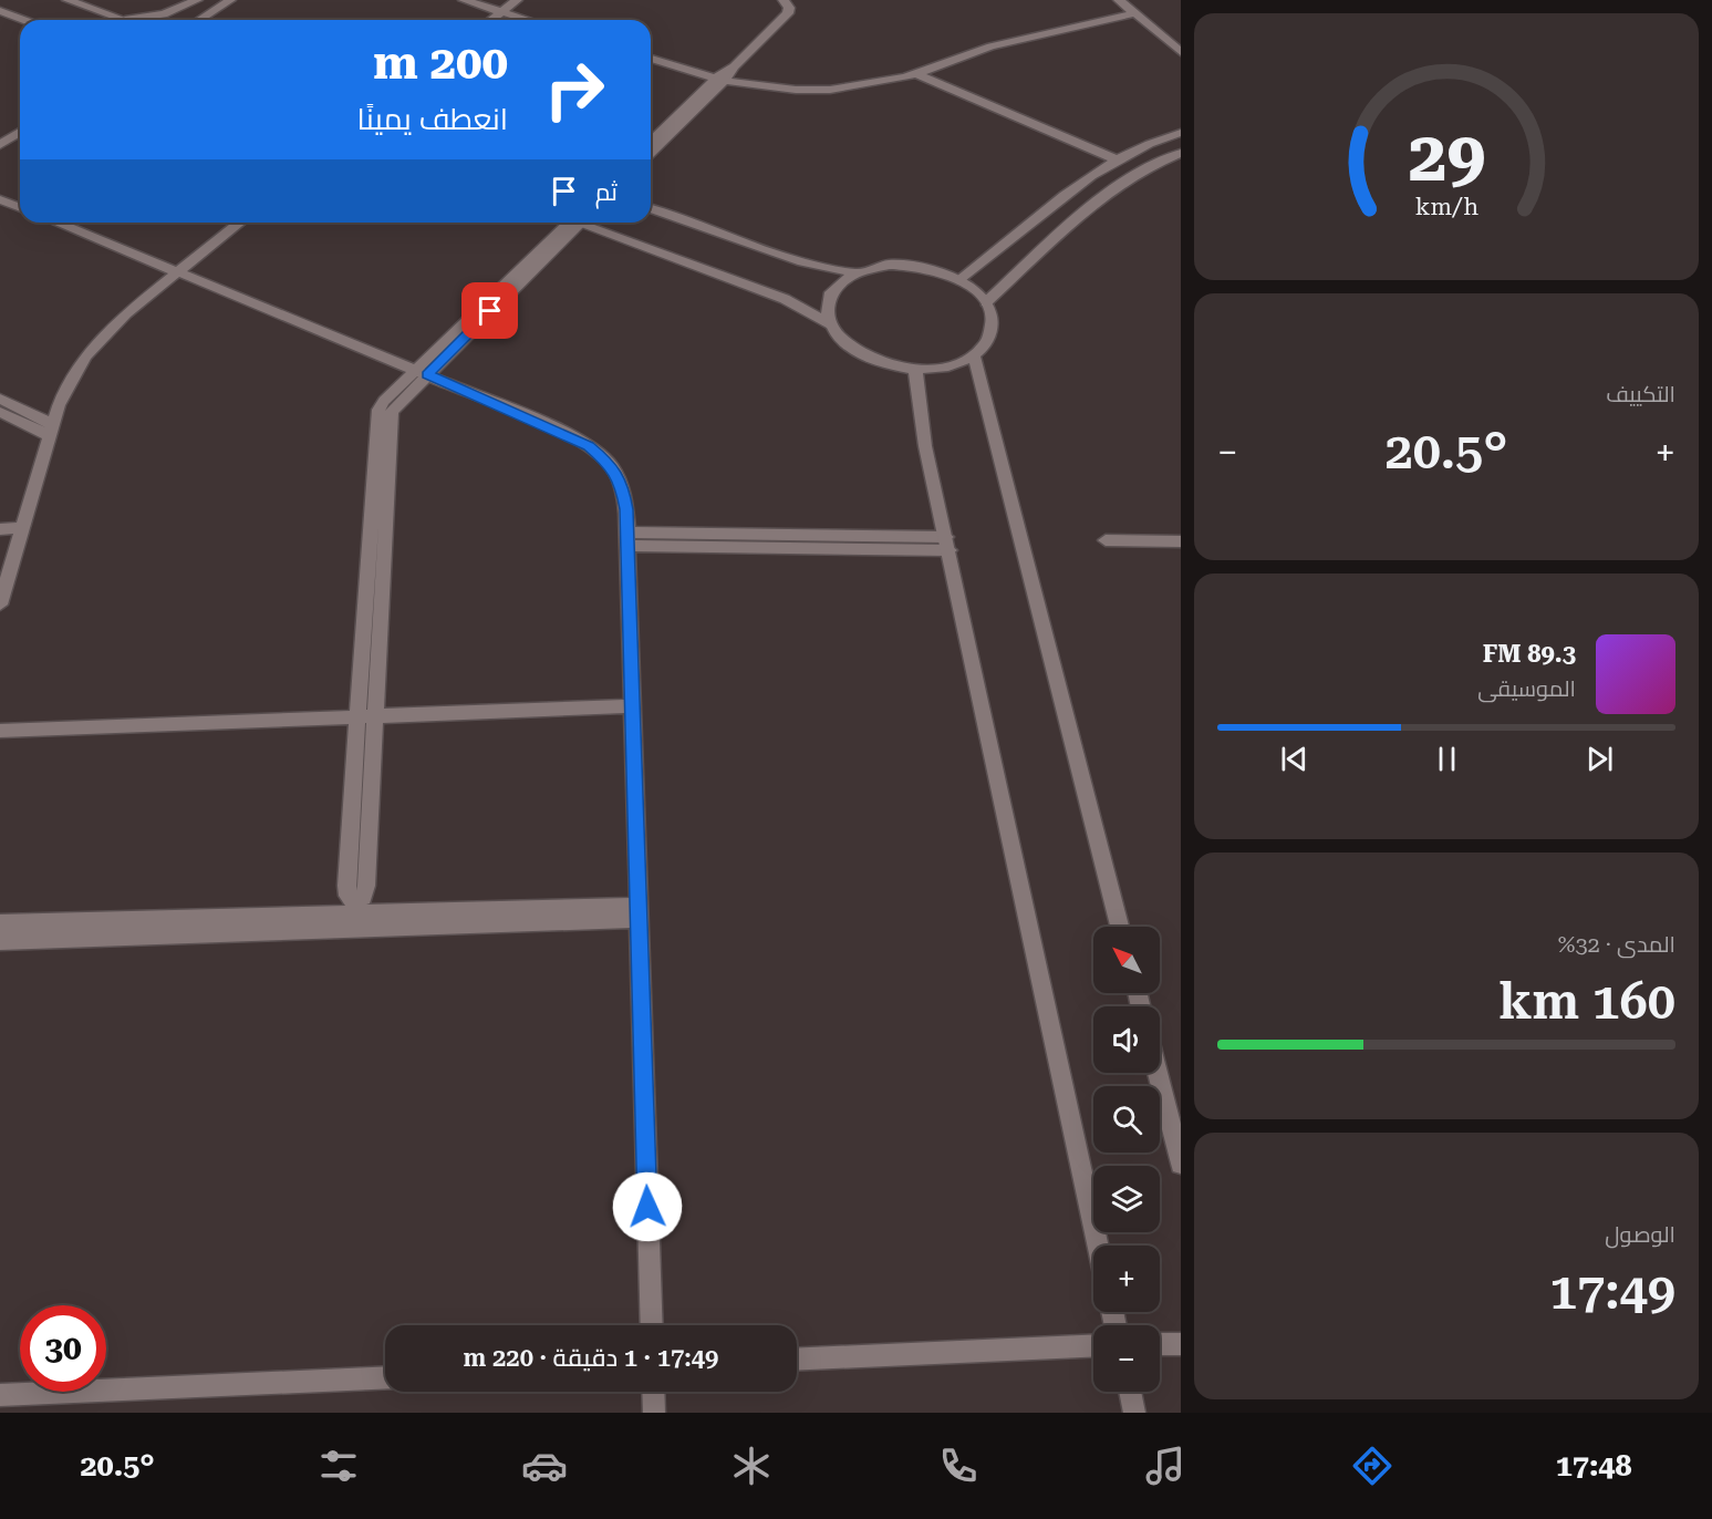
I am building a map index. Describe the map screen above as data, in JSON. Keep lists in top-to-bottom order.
{
  "north": "top left",
  "page": {
    "turn": ["200 m", "انعطف يمينًا"],
    "then": "ثم",
    "tile": [
      "التكييف",
      ["المدى · 32%", "160 km"],
      ["الوصول", "17:49"]
    ],
    "heat": ["−", "20.5°", "+"],
    "song": ["89.3 FM", "الموسيقى"],
    "map_buttons": ["+", "−"],
    "limit": "30",
    "trip": "17:49 · 1 دقيقة · 220 m",
    "tabs": ["17:48", "20.5°"],
    "gauge": ["29", "km/h"]
  }
}
